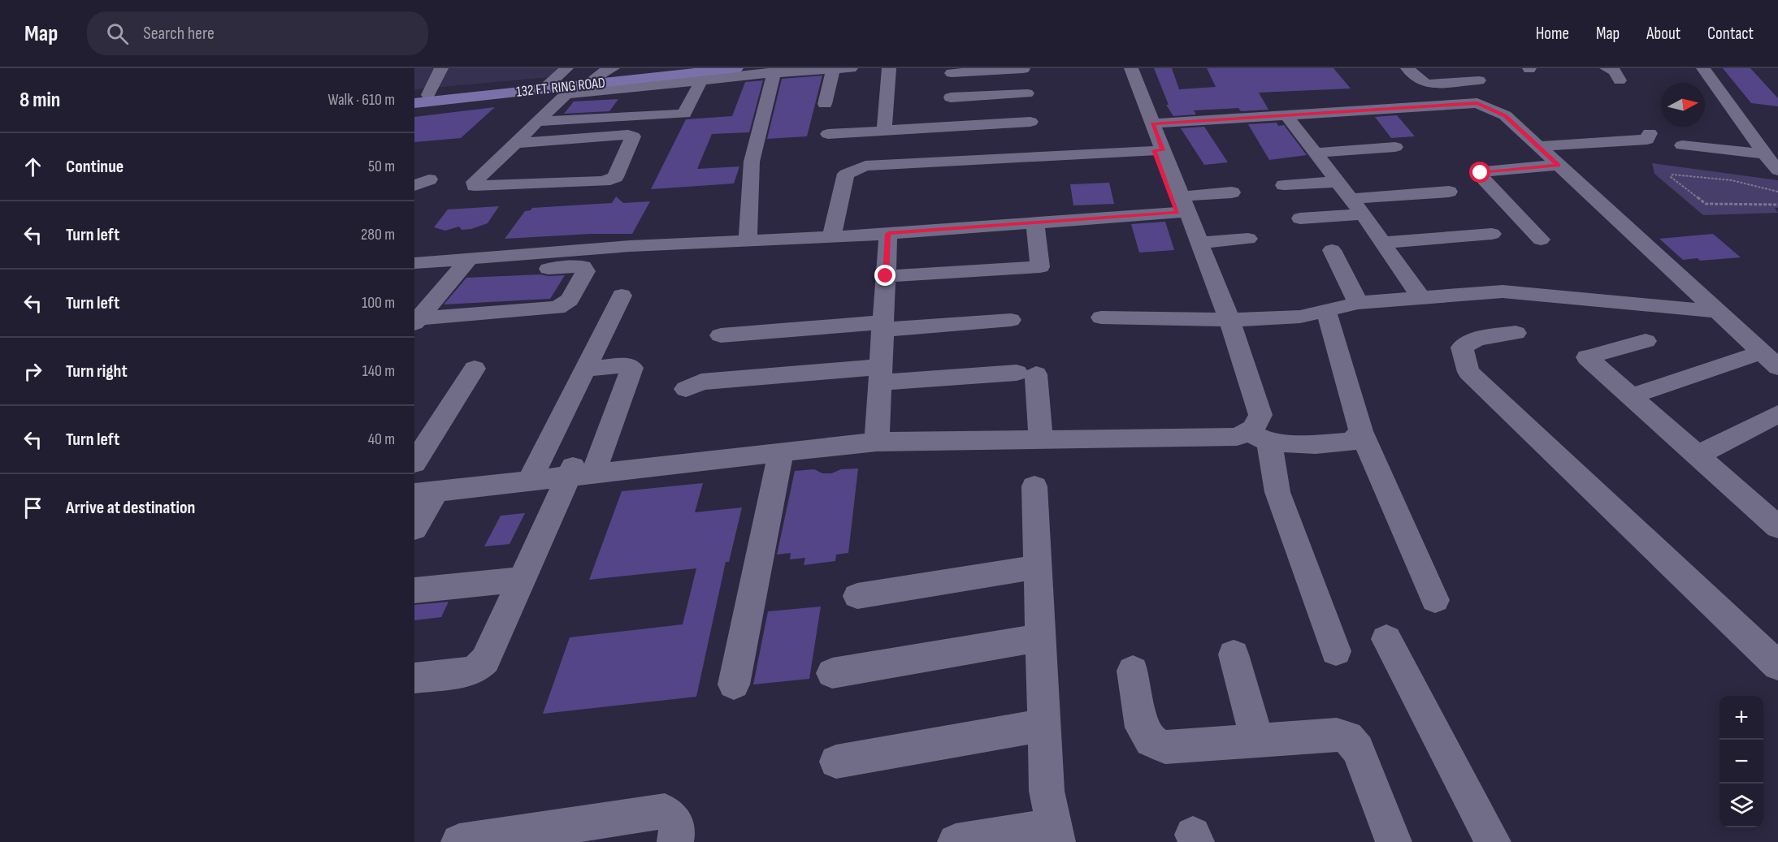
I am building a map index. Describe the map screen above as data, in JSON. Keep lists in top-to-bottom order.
{
  "streets": {
    "main road": ["132 FT. RING ROAD"]
  },
  "north": "right",
  "page": {
    "header": "Map",
    "search": "Search here",
    "nav": [
      "Home",
      "Map",
      "About",
      "Contact"
    ],
    "heading": ["8 min", "Walk · 610 m"],
    "list": [
      ["Continue", "50 m"],
      ["Turn left", "280 m"],
      ["Turn left", "100 m"],
      ["Turn right", "140 m"],
      ["Turn left", "40 m"],
      "Arrive at destination"
    ],
    "map_buttons": ["+", "−"]
  }
}
